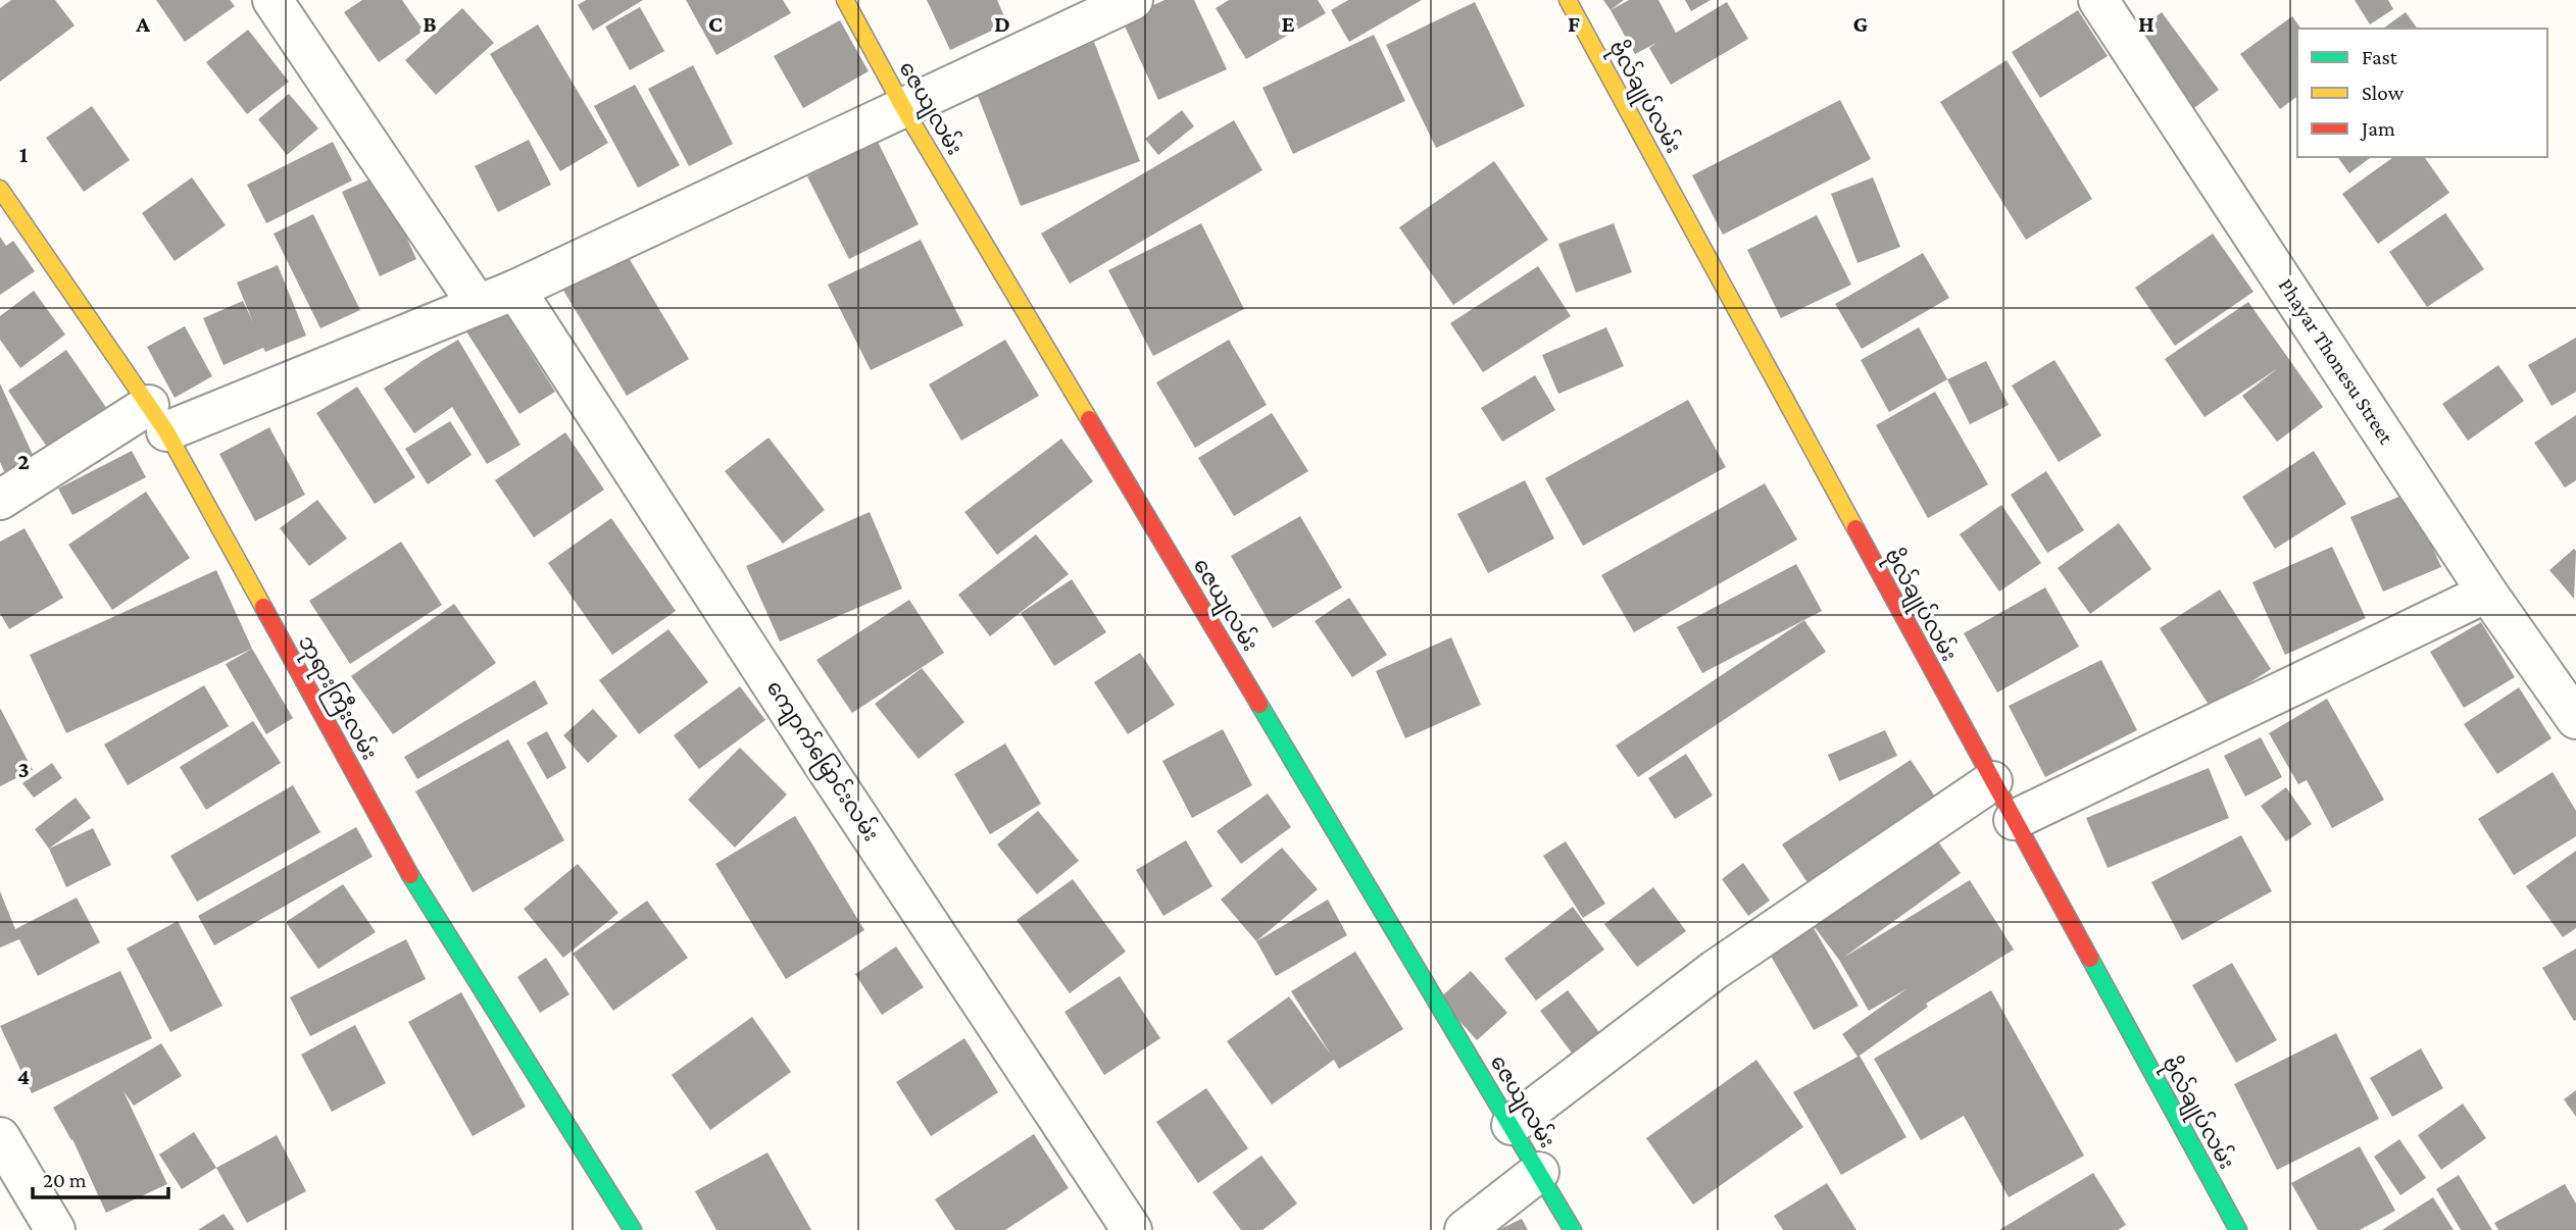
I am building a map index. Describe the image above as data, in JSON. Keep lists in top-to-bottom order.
{
  "streets": {
    "street": [
      "ဗိုလ်ချုပ်လမ်း",
      "ဇေယျလမ်း",
      "Phayar Thonesu Street",
      "ဘုရားကြီးလမ်း",
      "ကျောက်မြောင်းလမ်း"
    ]
  },
  "legend": ["Fast", "Slow", "Jam"],
  "scale_bar": "20 m",
  "grid": {
    "columns": [
      "A",
      "B",
      "C",
      "D",
      "E",
      "F",
      "G",
      "H"
    ],
    "rows": [
      "1",
      "2",
      "3",
      "4"
    ]
  }
}
